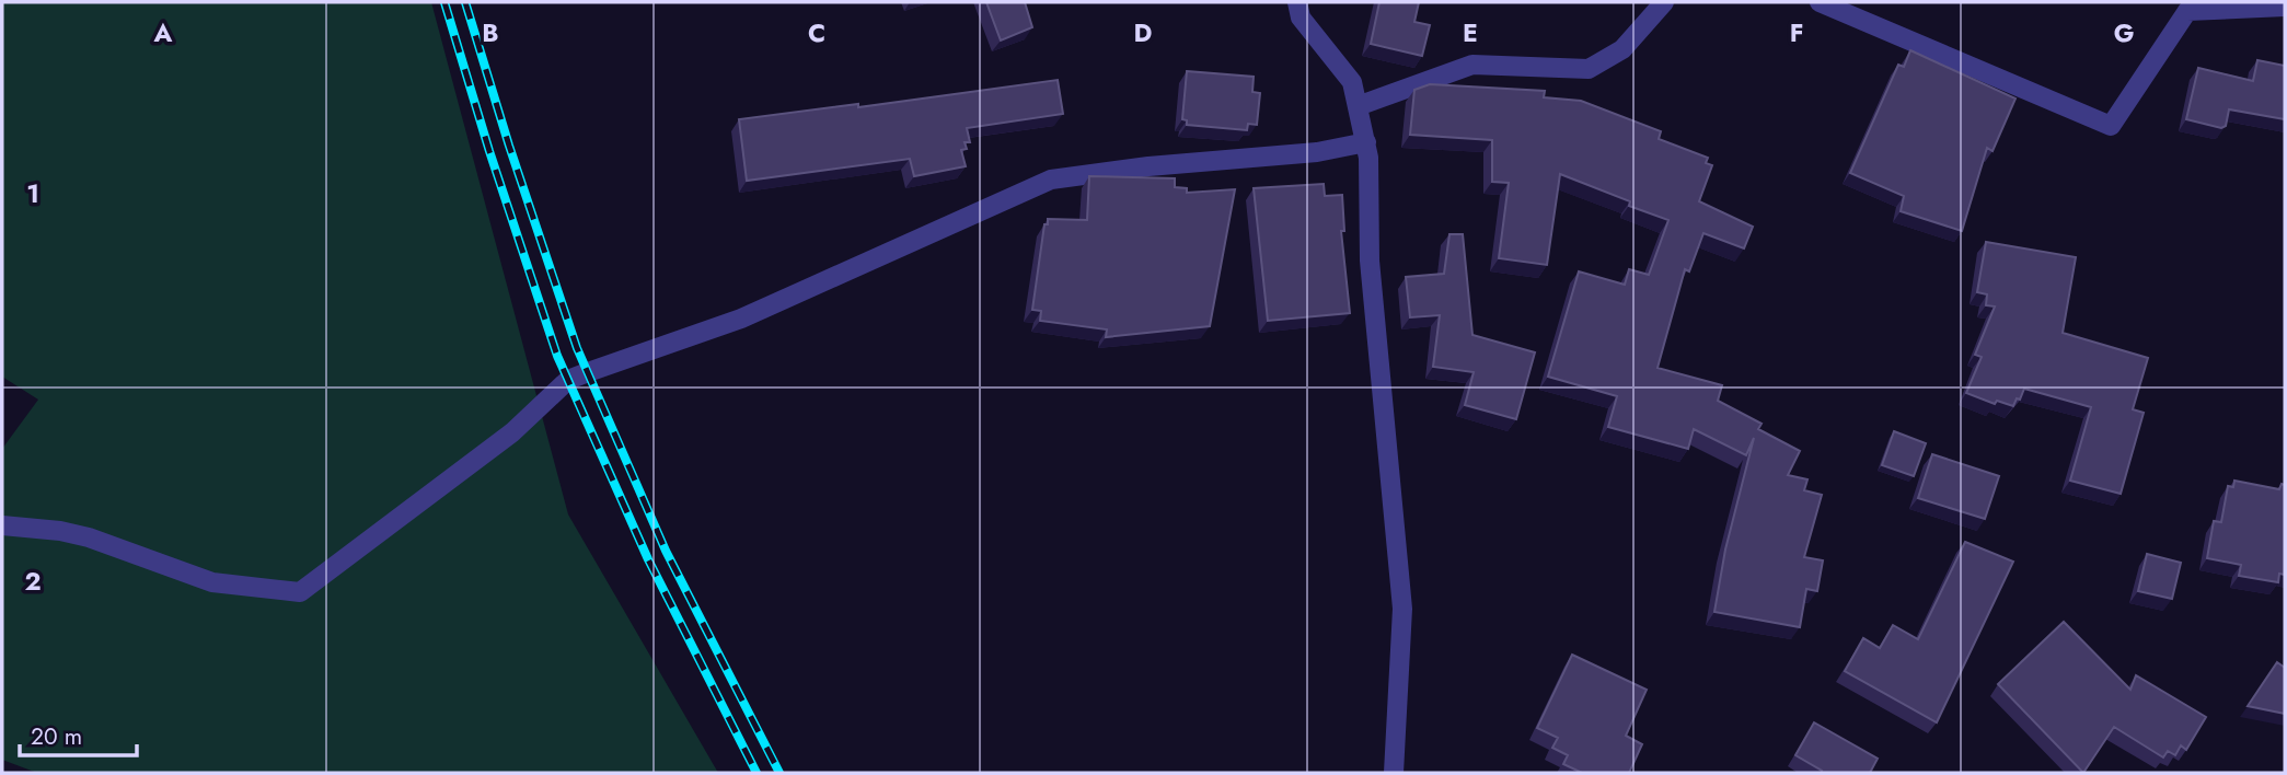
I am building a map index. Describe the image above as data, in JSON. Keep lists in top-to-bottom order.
{
  "scale_bar": "20 m",
  "grid": {
    "columns": [
      "A",
      "B",
      "C",
      "D",
      "E",
      "F",
      "G"
    ],
    "rows": ["1", "2"]
  }
}
